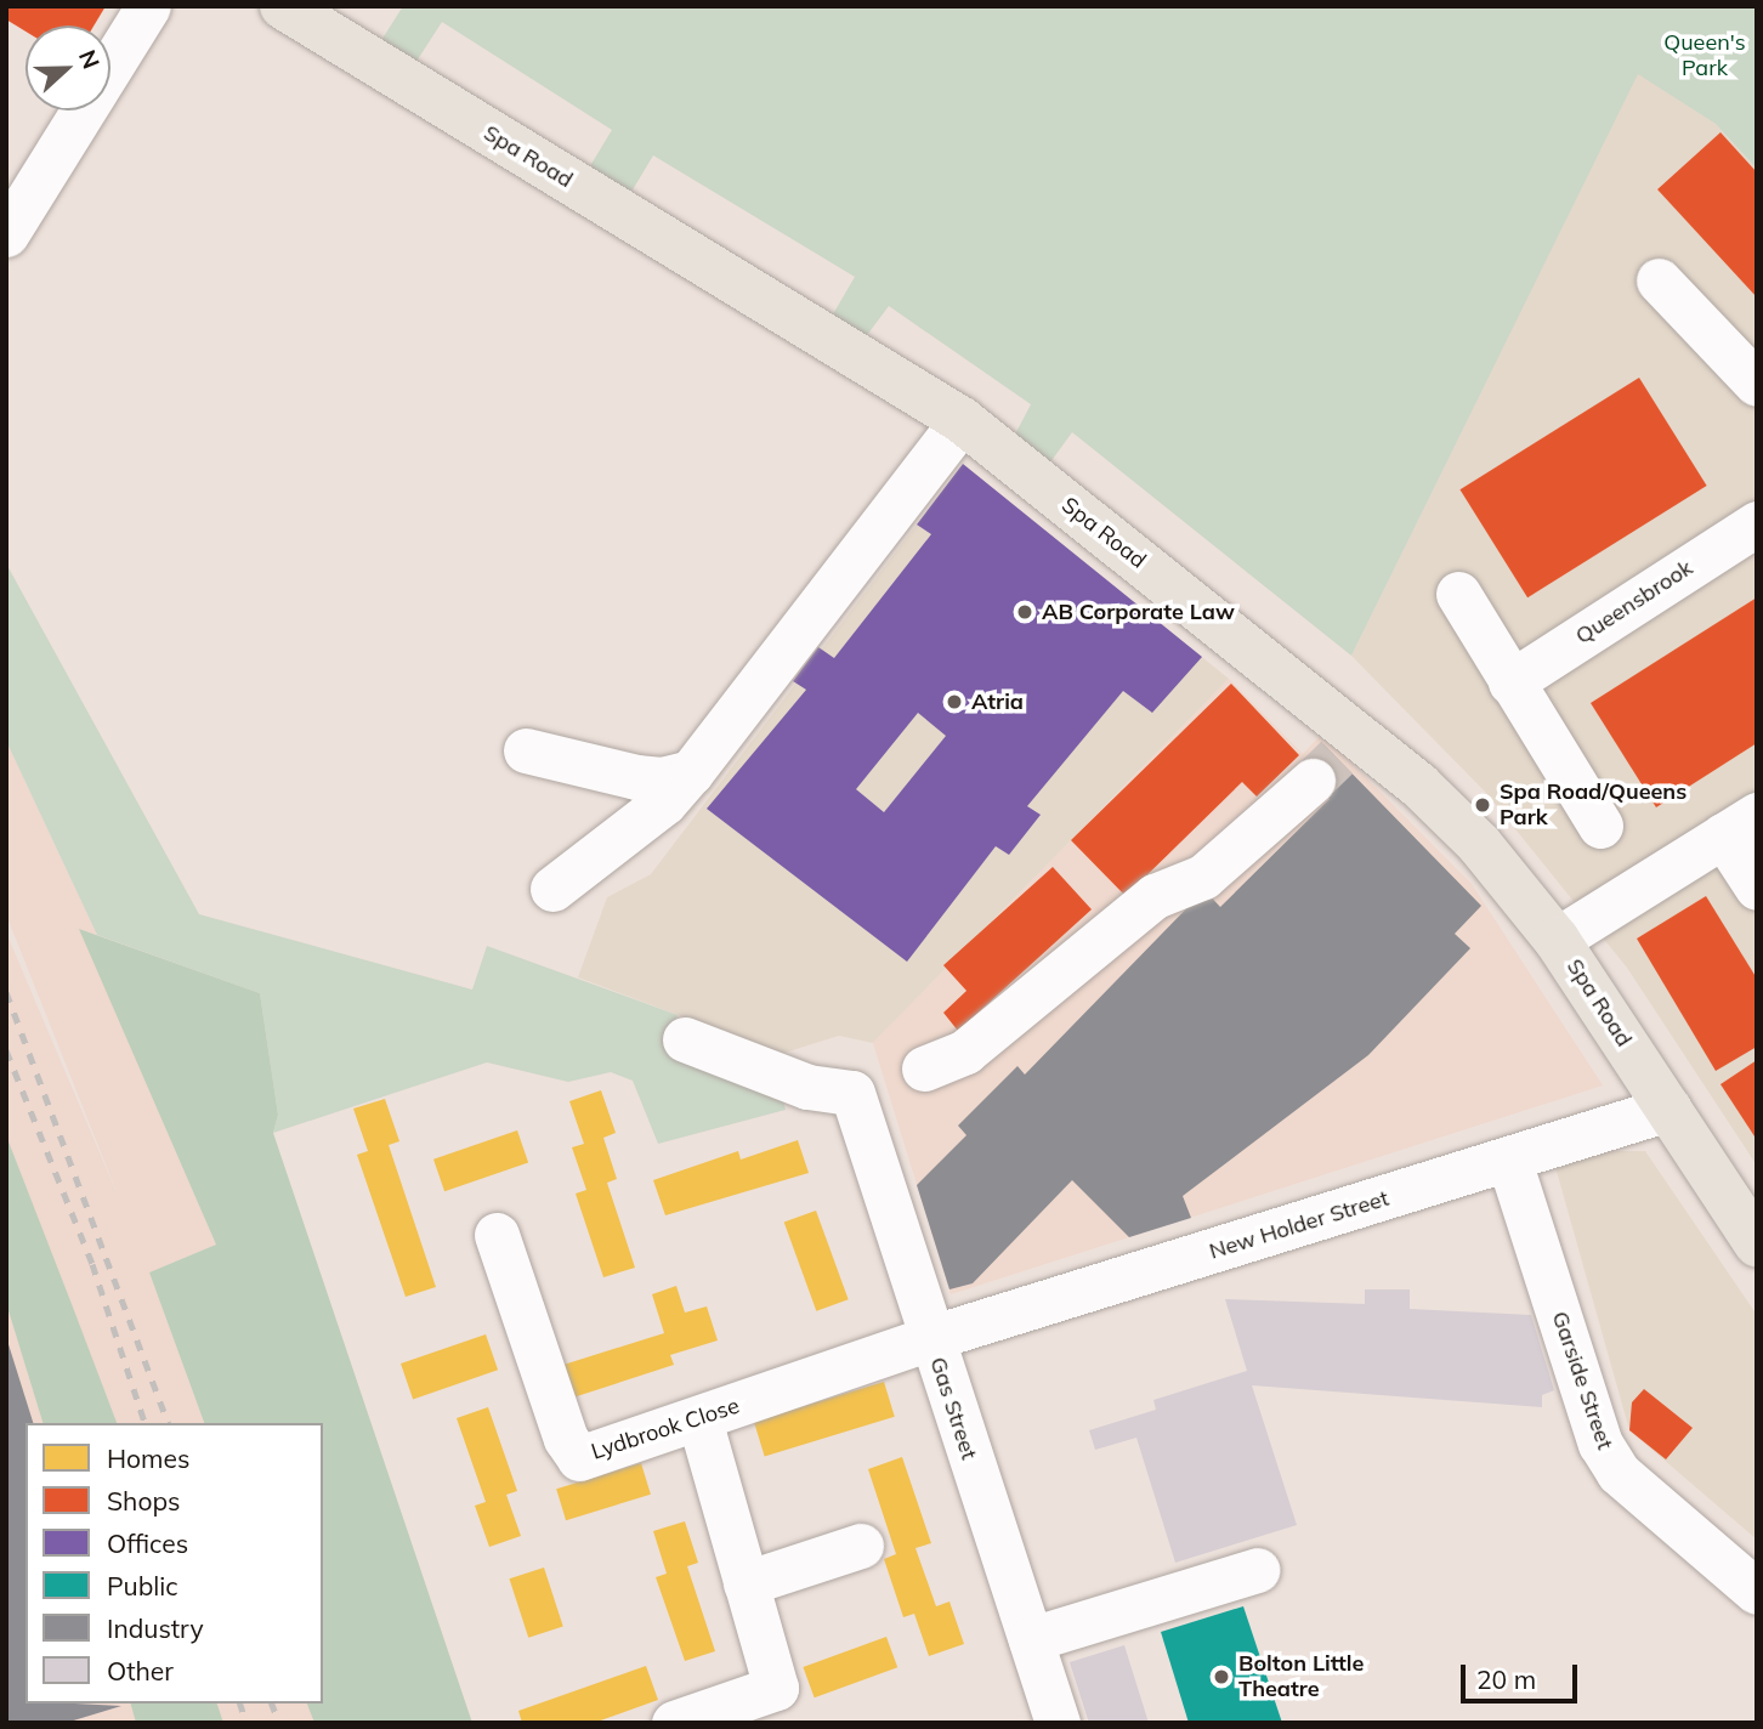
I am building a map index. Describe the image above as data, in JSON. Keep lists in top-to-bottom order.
{
  "streets": {
    "main road": ["Spa Road"],
    "street": [
      "Queensbrook",
      "New Holder Street",
      "Garside Street",
      "Gas Street",
      "Lydbrook Close"
    ]
  },
  "crossings": [
    ["Spa Road", "New Holder Street"],
    ["New Holder Street", "Garside Street"],
    ["New Holder Street", "Gas Street"],
    ["New Holder Street", "Lydbrook Close"],
    ["Gas Street", "Lydbrook Close"]
  ],
  "parks": ["Queen's Park"],
  "places": [
    "AB Corporate Law",
    "Atria",
    "Spa Road/Queens Park",
    "Bolton Little Theatre"
  ],
  "legend": [
    "Homes",
    "Shops",
    "Offices",
    "Public",
    "Industry",
    "Other"
  ],
  "scale_bar": "20 m",
  "north": "right"
}
